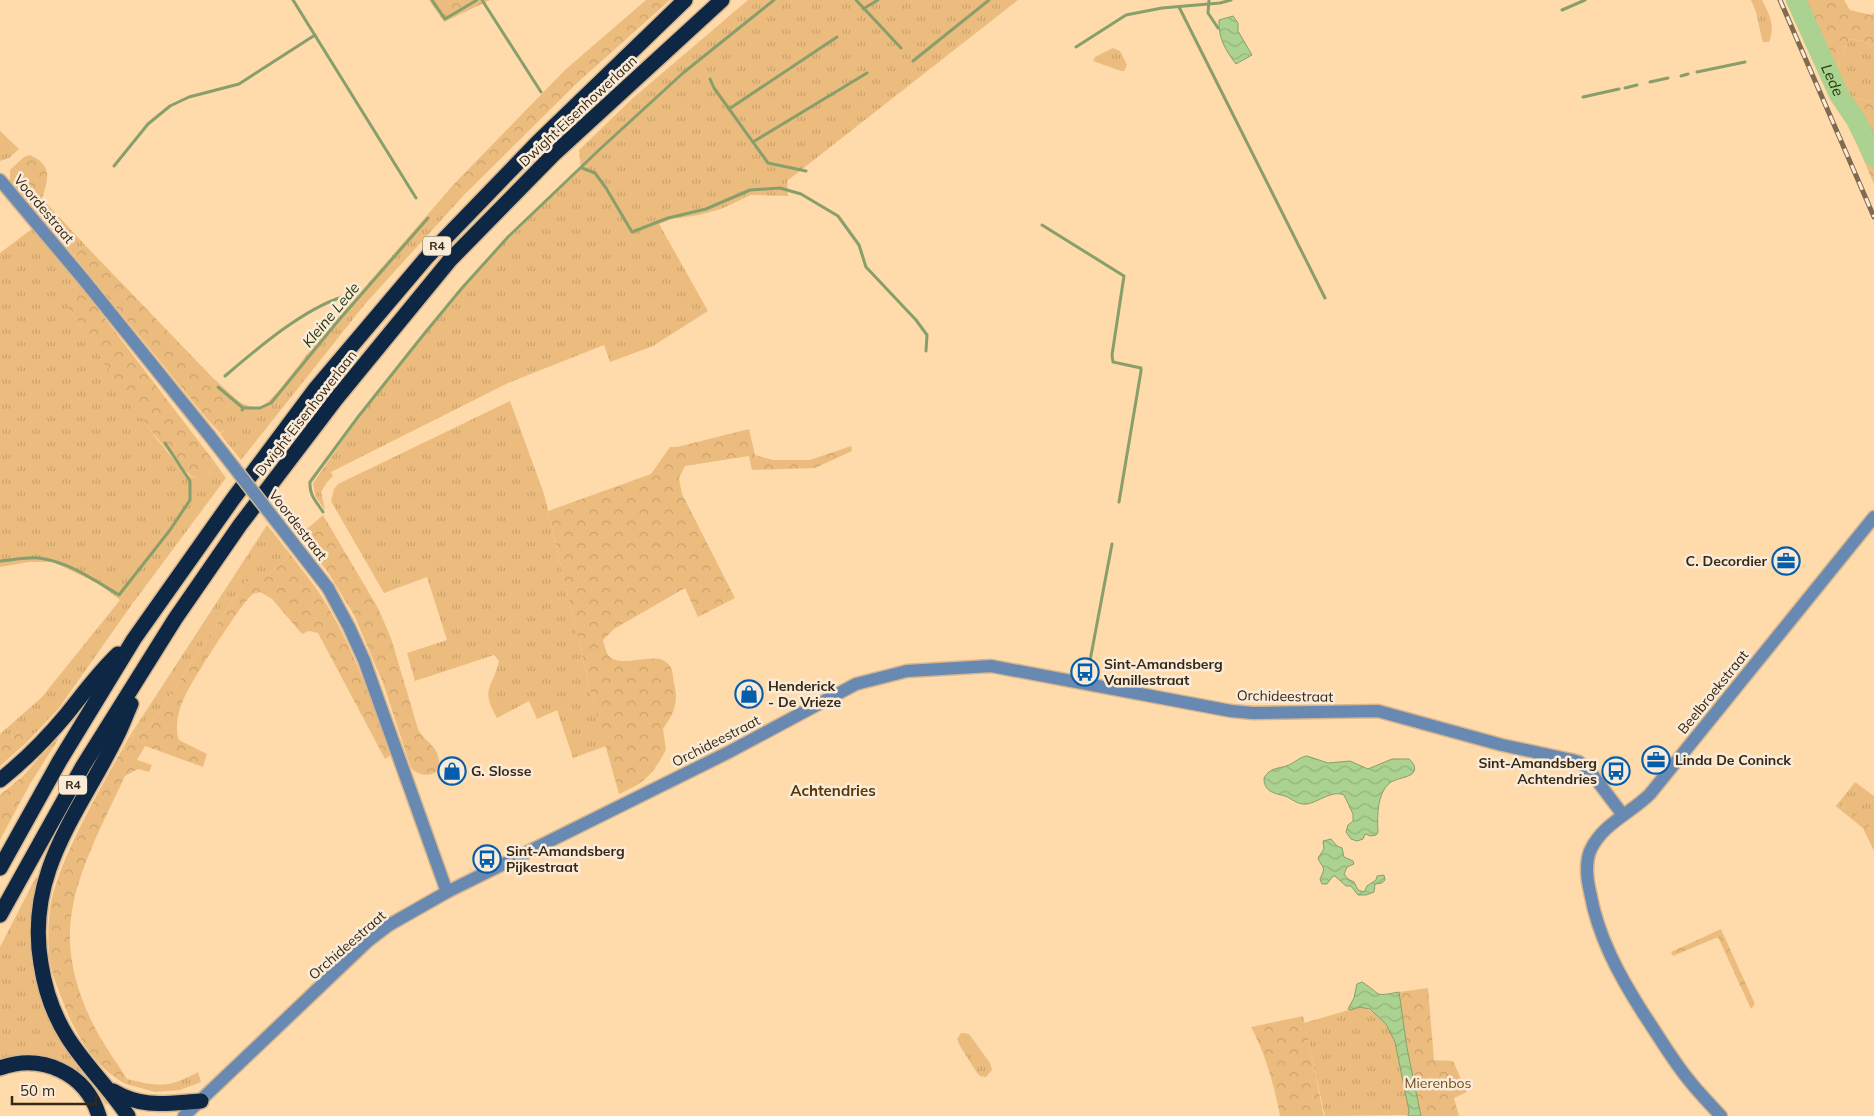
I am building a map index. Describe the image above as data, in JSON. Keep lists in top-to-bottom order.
{
  "streets": {
    "highway": ["Dwight Eisenhowerlaan", "R4"],
    "street": ["Voordestraat", "Beelbroekstraat", "Orchideestraat"]
  },
  "crossings": [
    ["Voordestraat", "Orchideestraat"],
    ["Beelbroekstraat", "Orchideestraat"]
  ],
  "districts": ["Achtendries"],
  "water": ["Lede", "Kleine Lede"],
  "parks": ["Mierenbos"],
  "places": {
    "office": ["C. Decordier", "Linda De Coninck"],
    "bus stop": ["Sint-Amandsberg Vanillestraat", "Sint-Amandsberg Achtendries", "Sint-Amandsberg Pijkestraat"],
    "shop": ["Henderick - De Vrieze", "G. Slosse"]
  },
  "scale_bar": "50 m"
}
